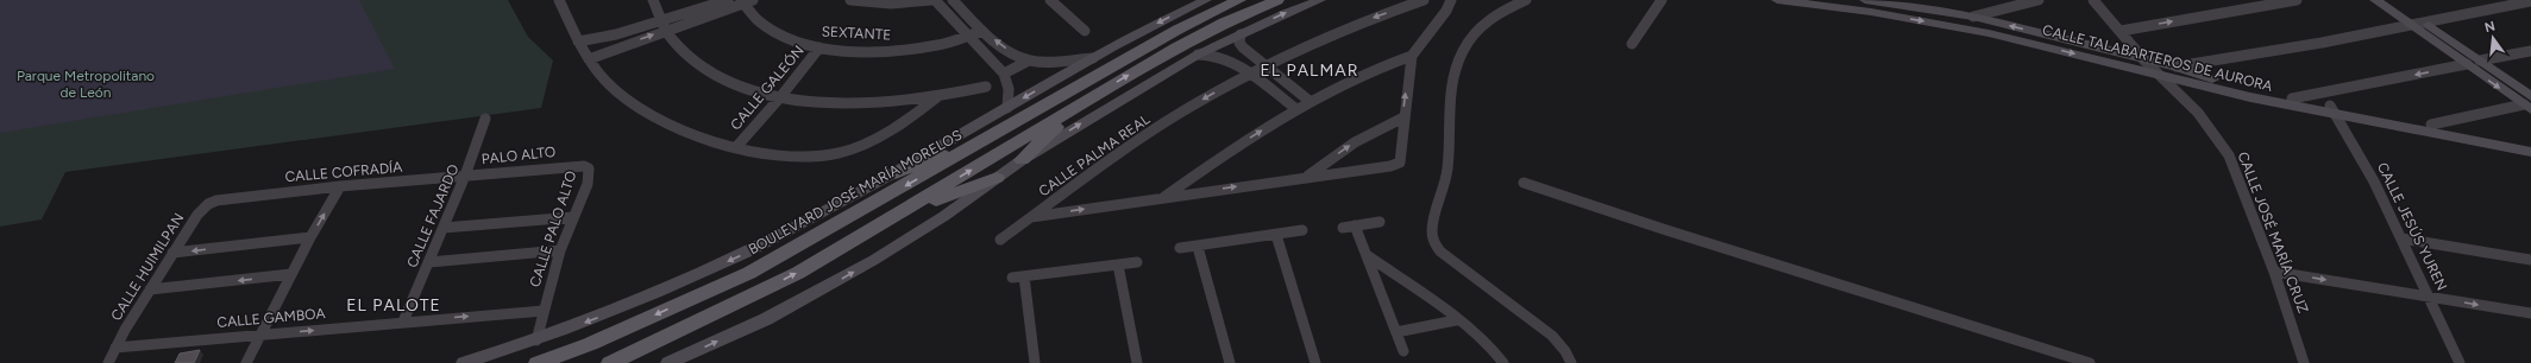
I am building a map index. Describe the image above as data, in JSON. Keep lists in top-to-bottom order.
{
  "streets": {
    "main road": ["BOULEVARD JOSÉ MARÍA MORELOS"],
    "street": [
      "SEXTANTE",
      "CALLE TALABARTEROS DE AURORA",
      "CALLE GALEÓN",
      "PALO ALTO",
      "CALLE PALMA REAL",
      "CALLE COFRADÍA",
      "CALLE FAJARDO",
      "CALLE JESÚS YUREN",
      "CALLE PALO ALTO",
      "CALLE JOSÉ MARÍA CRUZ",
      "CALLE HUIMILPAN",
      "CALLE GAMBOA"
    ]
  },
  "crossings": [
    ["SEXTANTE", "CALLE GALEÓN"],
    ["CALLE TALABARTEROS DE AURORA", "CALLE JESÚS YUREN"],
    ["CALLE TALABARTEROS DE AURORA", "CALLE JOSÉ MARÍA CRUZ"],
    ["PALO ALTO", "CALLE COFRADÍA"],
    ["PALO ALTO", "CALLE FAJARDO"],
    ["PALO ALTO", "CALLE PALO ALTO"],
    ["CALLE COFRADÍA", "CALLE FAJARDO"],
    ["CALLE COFRADÍA", "CALLE HUIMILPAN"],
    ["BOULEVARD JOSÉ MARÍA MORELOS", "CALLE PALO ALTO"],
    ["CALLE FAJARDO", "CALLE GAMBOA"],
    ["CALLE PALO ALTO", "CALLE GAMBOA"],
    ["CALLE HUIMILPAN", "CALLE GAMBOA"]
  ],
  "districts": ["EL PALMAR", "EL PALOTE"],
  "parks": ["Parque Metropolitano de León"],
  "north": "top"
}
